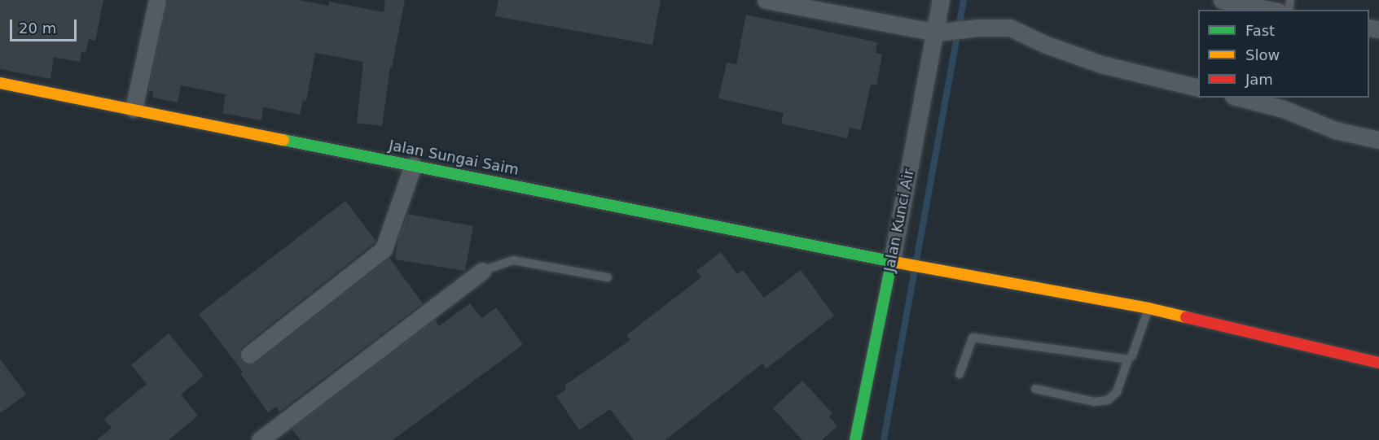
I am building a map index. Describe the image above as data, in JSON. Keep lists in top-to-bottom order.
{
  "streets": {
    "street": ["Jalan Sungai Saim", "Jalan Kunci Air"]
  },
  "crossings": [
    ["Jalan Sungai Saim", "Jalan Kunci Air"]
  ],
  "legend": ["Fast", "Slow", "Jam"],
  "scale_bar": "20 m"
}
